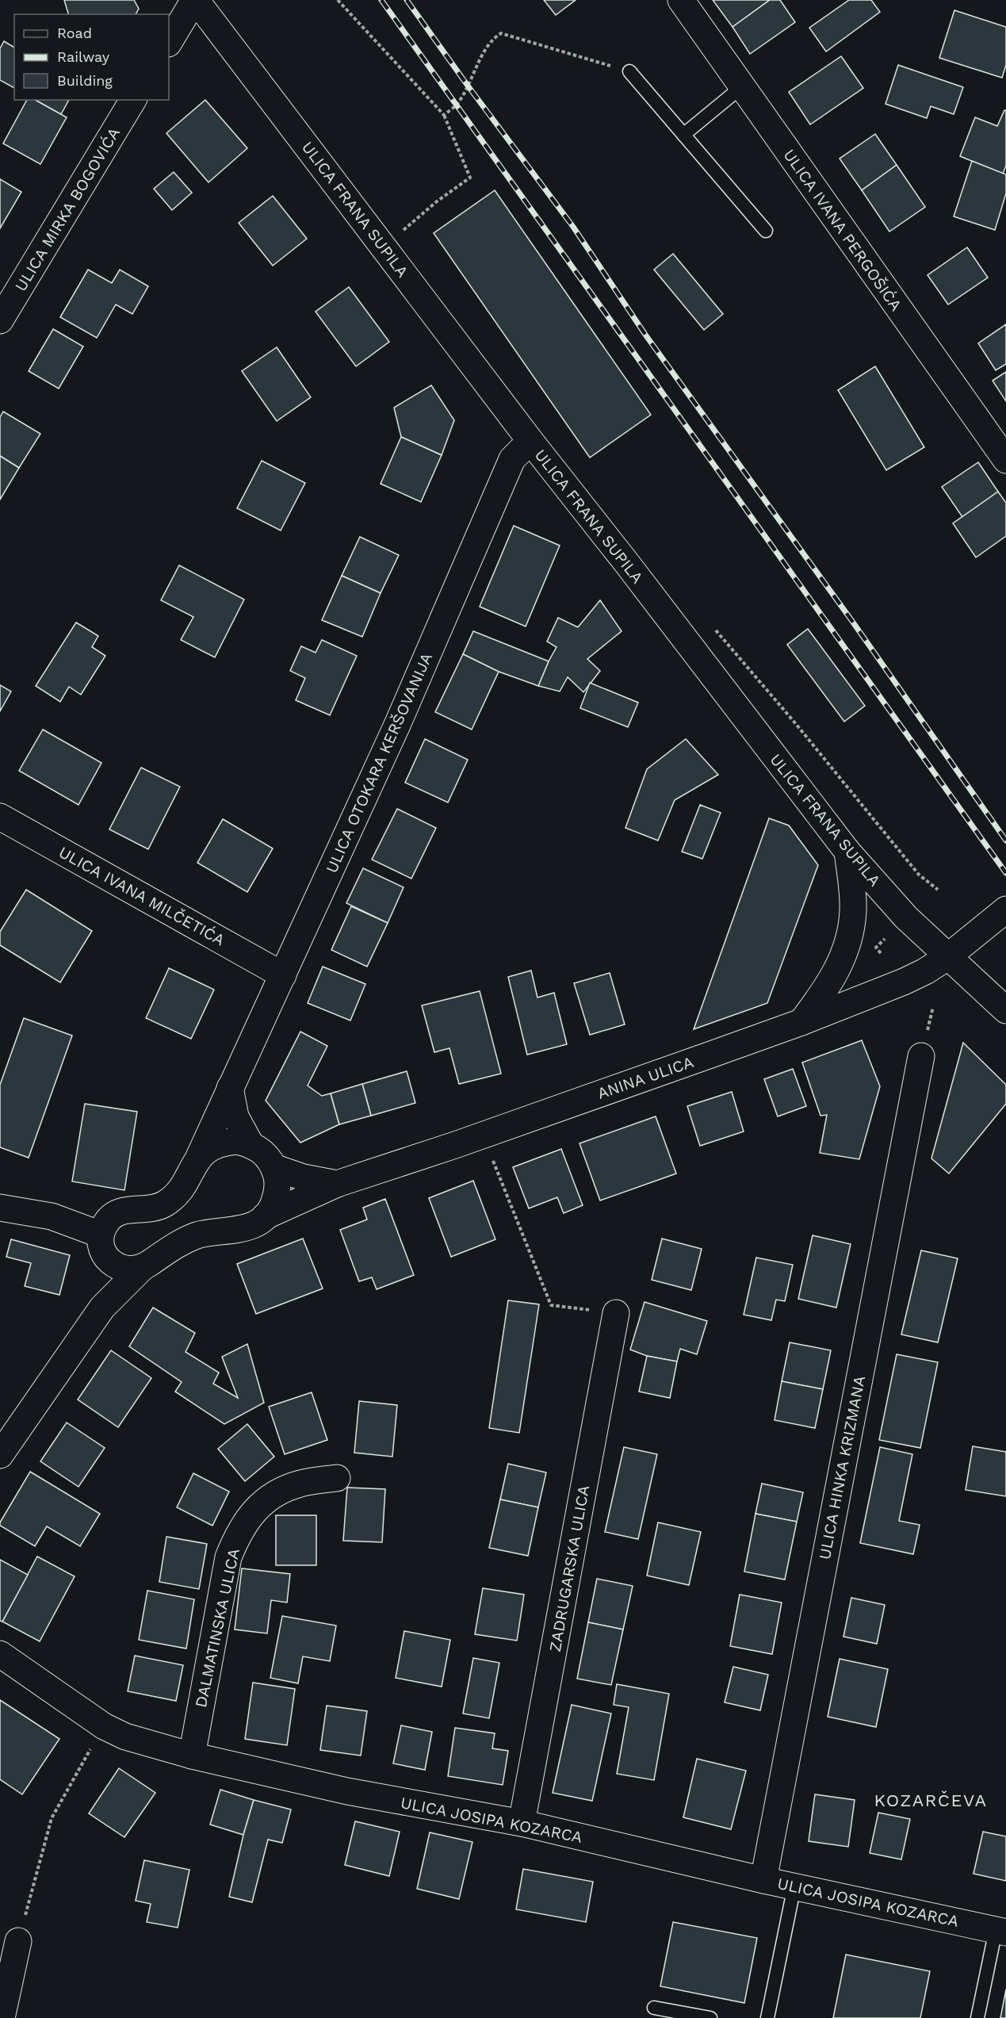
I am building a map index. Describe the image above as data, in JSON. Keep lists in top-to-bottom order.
{
  "streets": {
    "street": [
      "ULICA MIRKA BOGOVIĆA",
      "ULICA FRANA SUPILA",
      "ULICA IVANA PERGOŠIĆA",
      "ULICA OTOKARA KERŠOVANIJA",
      "ULICA IVANA MILČETIĆA",
      "ANINA ULICA",
      "ULICA HINKA KRIZMANA",
      "ZADRUGARSKA ULICA",
      "DALMATINSKA ULICA",
      "ULICA JOSIPA KOZARCA"
    ]
  },
  "crossings": [
    ["ULICA FRANA SUPILA", "ULICA OTOKARA KERŠOVANIJA"],
    ["ULICA FRANA SUPILA", "ANINA ULICA"],
    ["ULICA OTOKARA KERŠOVANIJA", "ULICA IVANA MILČETIĆA"],
    ["ULICA HINKA KRIZMANA", "ULICA JOSIPA KOZARCA"],
    ["ZADRUGARSKA ULICA", "ULICA JOSIPA KOZARCA"],
    ["DALMATINSKA ULICA", "ULICA JOSIPA KOZARCA"]
  ],
  "districts": ["KOZARČEVA"],
  "legend": ["Road", "Railway", "Building"]
}
